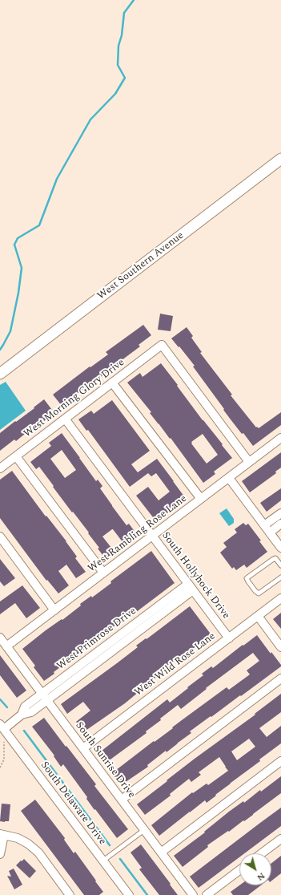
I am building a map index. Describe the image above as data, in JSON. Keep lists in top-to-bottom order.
{
  "streets": {
    "main road": ["West Southern Avenue"],
    "street": [
      "West Morning Glory Drive",
      "West Rambling Rose Lane",
      "South Hollyhock Drive",
      "West Primrose Drive",
      "West Wild Rose Lane",
      "South Sunrise Drive",
      "South Delaware Drive"
    ]
  },
  "crossings": [
    ["West Morning Glory Drive", "West Rambling Rose Lane"],
    ["West Morning Glory Drive", "South Hollyhock Drive"],
    ["West Rambling Rose Lane", "South Hollyhock Drive"],
    ["West Rambling Rose Lane", "South Sunrise Drive"],
    ["South Hollyhock Drive", "West Primrose Drive"],
    ["South Hollyhock Drive", "West Wild Rose Lane"],
    ["West Primrose Drive", "South Sunrise Drive"],
    ["West Primrose Drive", "South Delaware Drive"],
    ["West Wild Rose Lane", "South Sunrise Drive"]
  ],
  "north": "bottom right"
}
